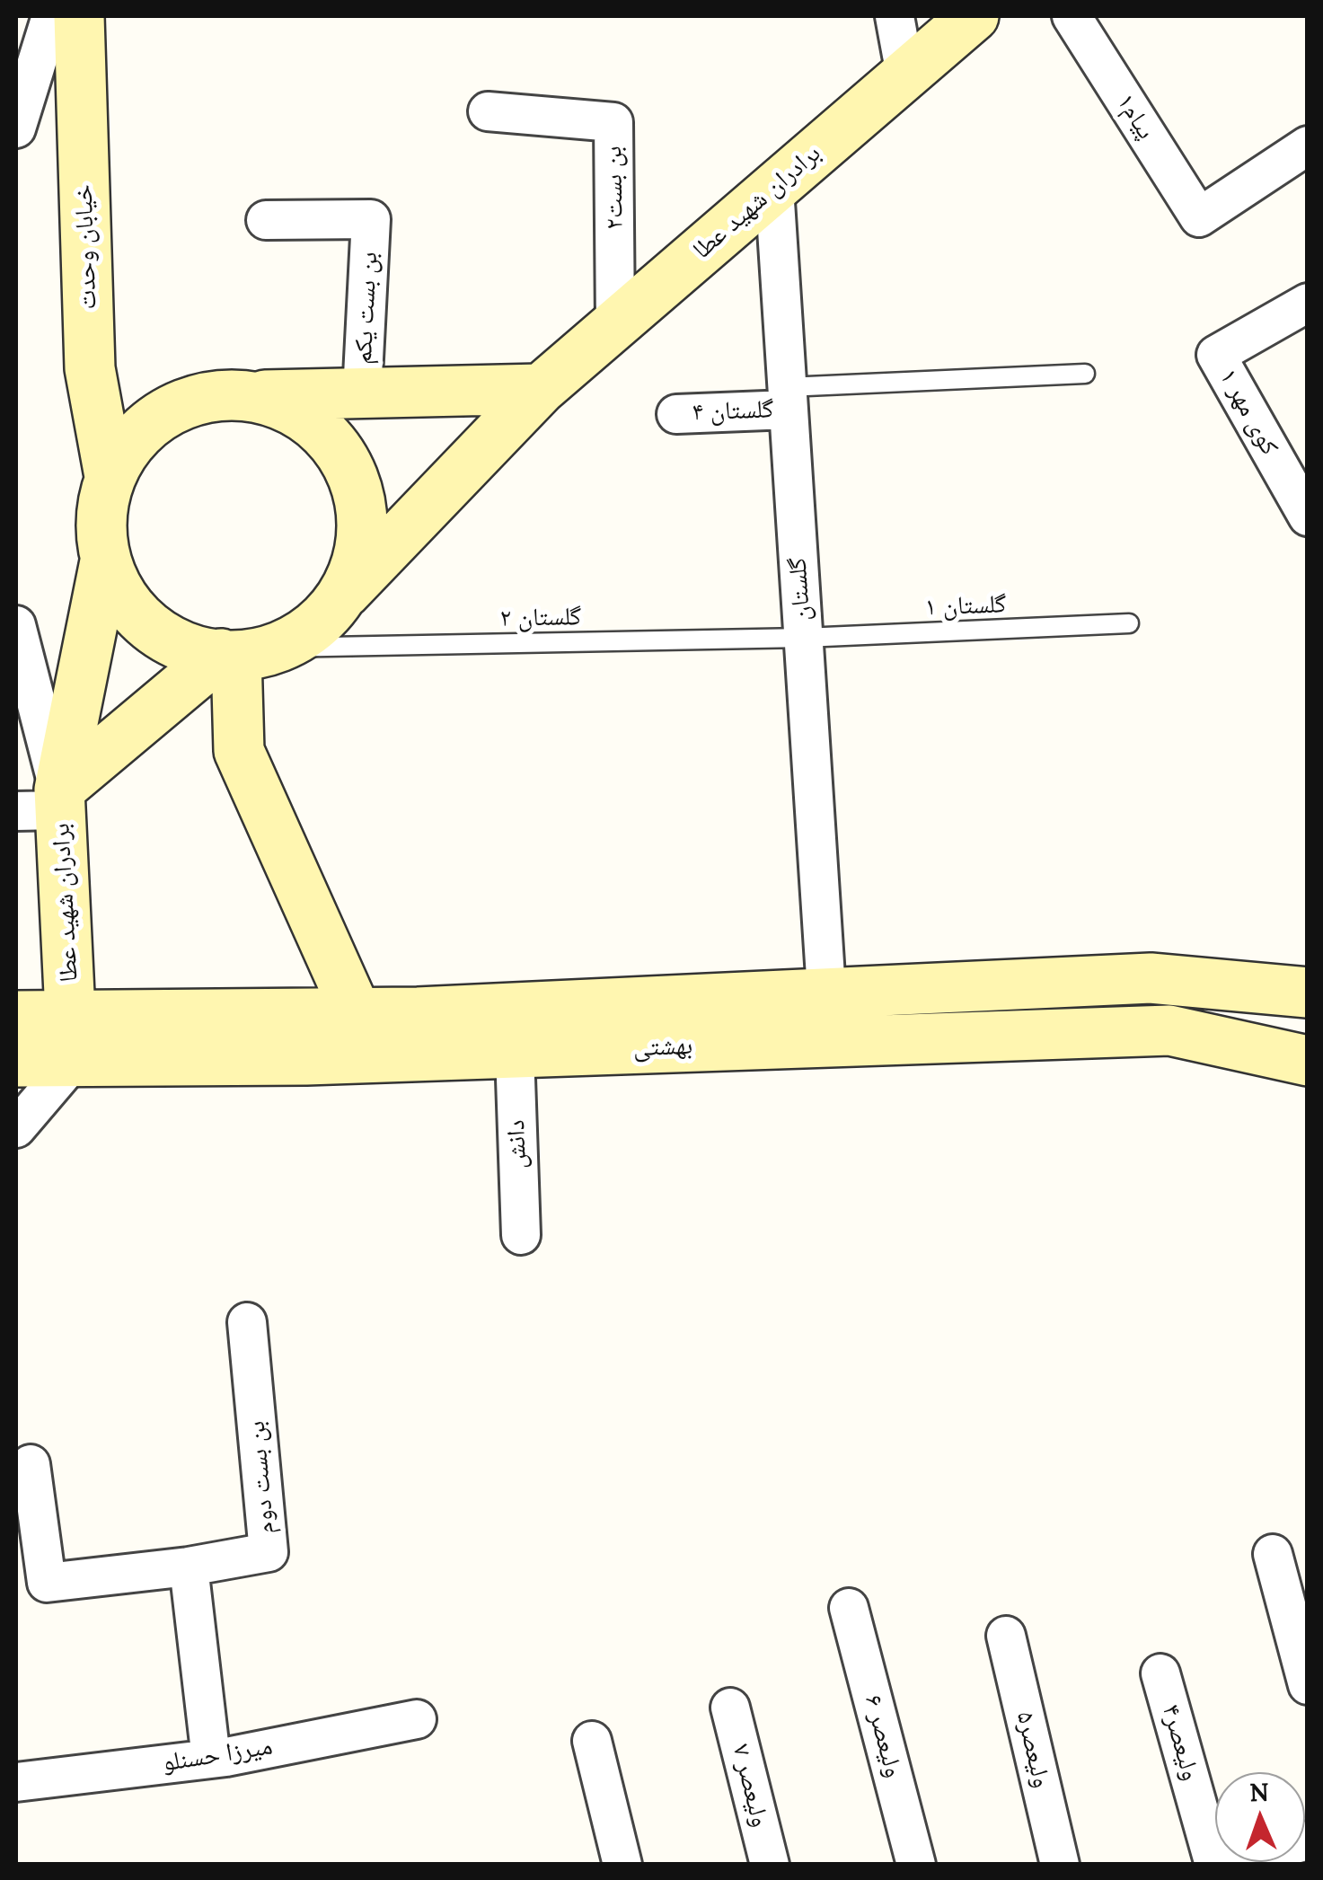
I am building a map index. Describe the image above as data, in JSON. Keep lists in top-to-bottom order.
{
  "streets": {
    "main road": ["برادران شهید عطا", "خیابان وحدت", "بهشتی"],
    "street": [
      "پیام۱",
      "بن بست۲",
      "بن بست یکم",
      "گلستان ۴",
      "کوی مهر ۱",
      "گلستان",
      "دانش",
      "بن بست دوم",
      "ولیعصر ۶",
      "ولیعصر۴",
      "ولیعصر۵",
      "میرزا حسنلو",
      "ولیعصر ۷"
    ],
    "lane": ["گلستان ۱", "گلستان ۲"]
  },
  "crossings": [
    ["بن بست۲", "برادران شهید عطا"],
    ["برادران شهید عطا", "خیابان وحدت"],
    ["برادران شهید عطا", "گلستان"],
    ["برادران شهید عطا", "گلستان ۲"],
    ["برادران شهید عطا", "بهشتی"],
    ["خیابان وحدت", "گلستان ۲"],
    ["گلستان ۴", "گلستان"],
    ["گلستان", "گلستان ۱"],
    ["گلستان", "گلستان ۲"],
    ["گلستان", "بهشتی"],
    ["گلستان ۱", "گلستان ۲"],
    ["بهشتی", "دانش"]
  ],
  "north": "top"
}
